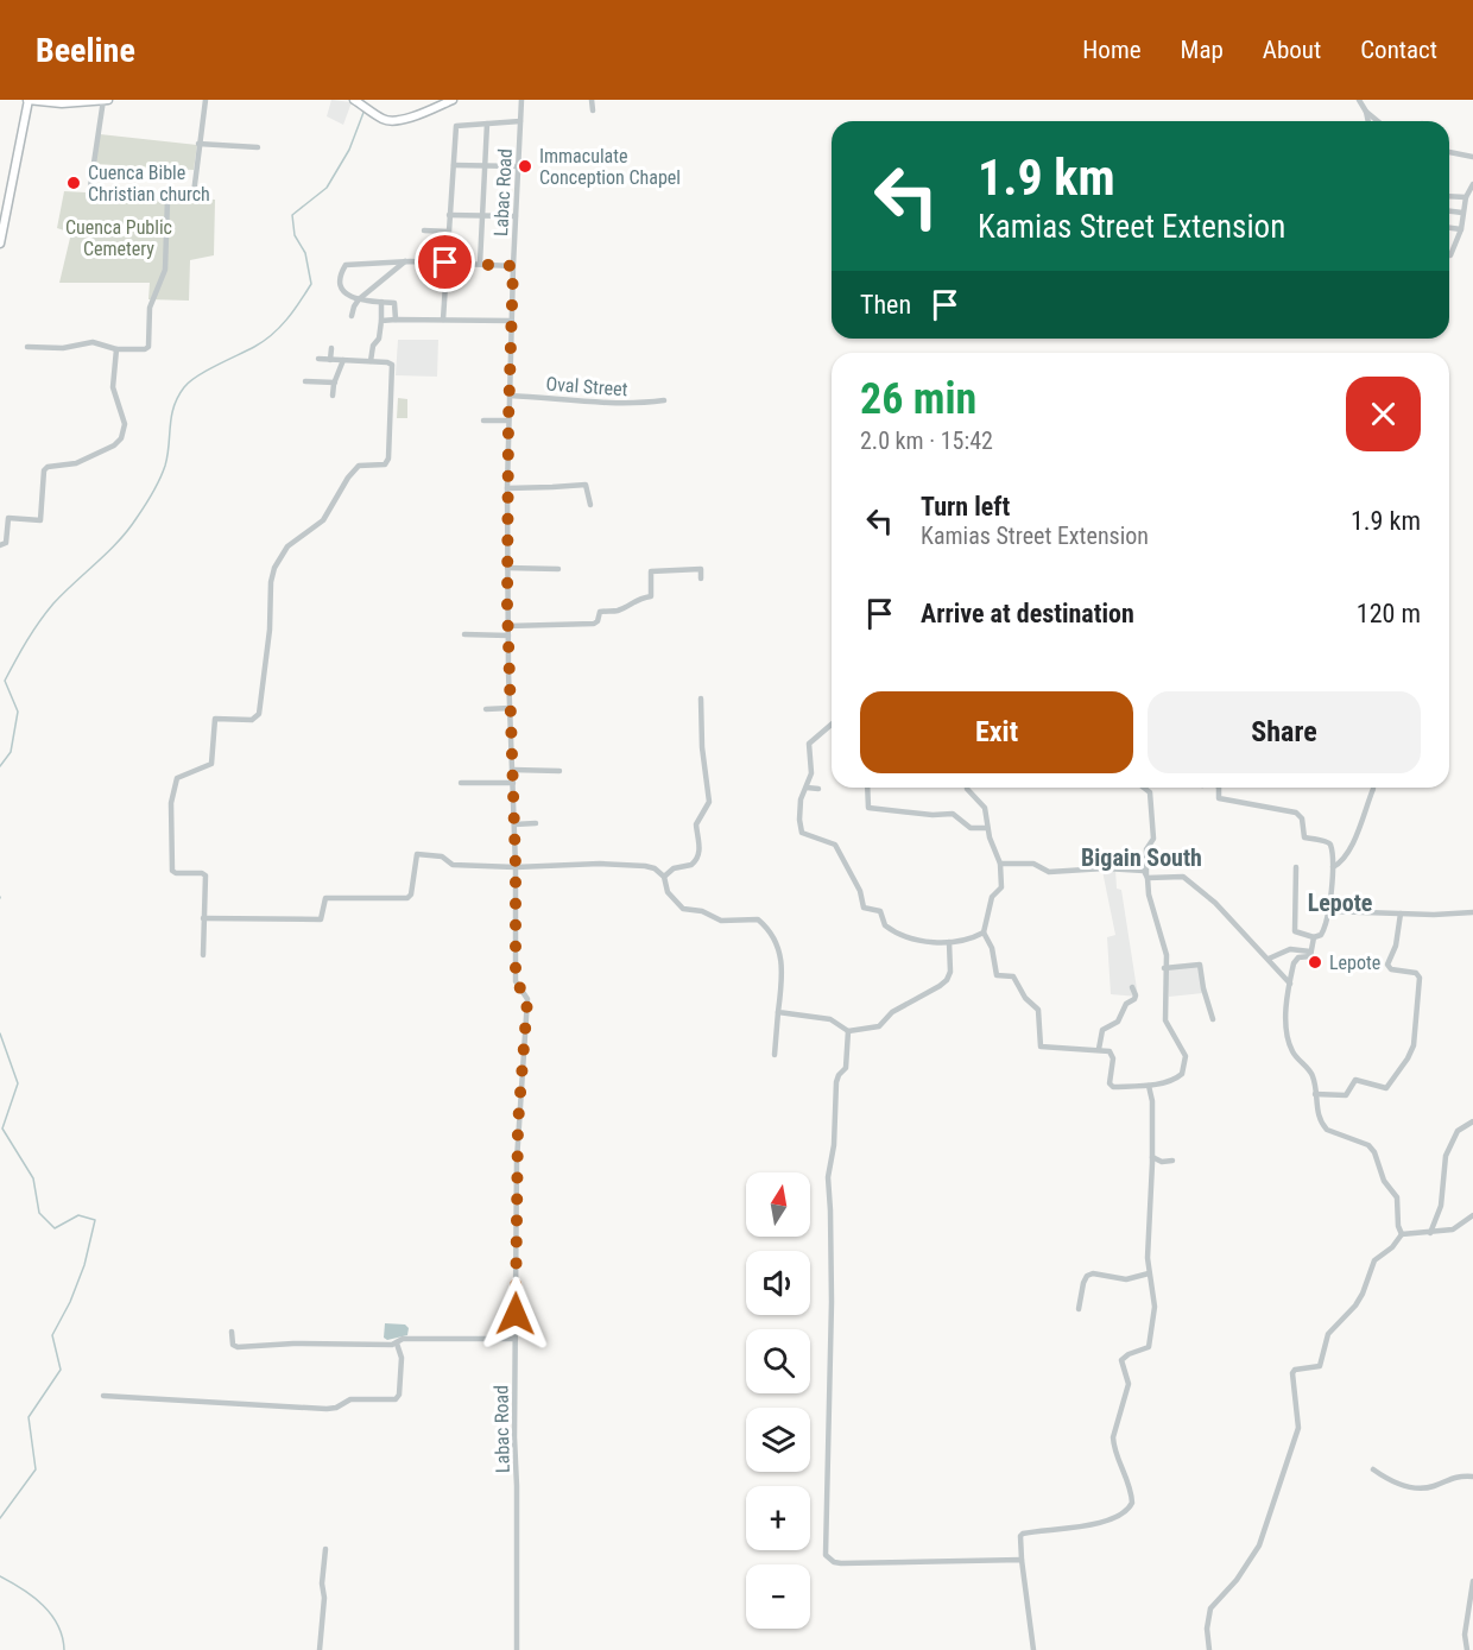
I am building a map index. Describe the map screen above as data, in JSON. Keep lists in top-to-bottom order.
{
  "streets": {
    "street": ["Labac Road", "Oval Street"]
  },
  "crossings": [
    ["Labac Road", "Oval Street"]
  ],
  "districts": ["Bigain South", "Lepote"],
  "parks": ["Cuenca Public Cemetery"],
  "places": ["Immaculate Conception Chapel", "Cuenca Bible Christian church", "Lepote"],
  "north": "top",
  "page": {
    "header": "Beeline",
    "nav": [
      "Home",
      "Map",
      "About",
      "Contact"
    ],
    "turn": ["1.9 km", "Kamias Street Extension"],
    "then": "Then",
    "heading": ["26 min", "2.0 km · 15:42"],
    "list": [
      {
        "name": "Turn left",
        "note": "Kamias Street Extension",
        "value": "1.9 km"
      },
      {
        "name": "Arrive at destination",
        "value": "120 m"
      }
    ],
    "buttons": ["Exit", "Share"],
    "map_buttons": ["+", "−"]
  }
}
